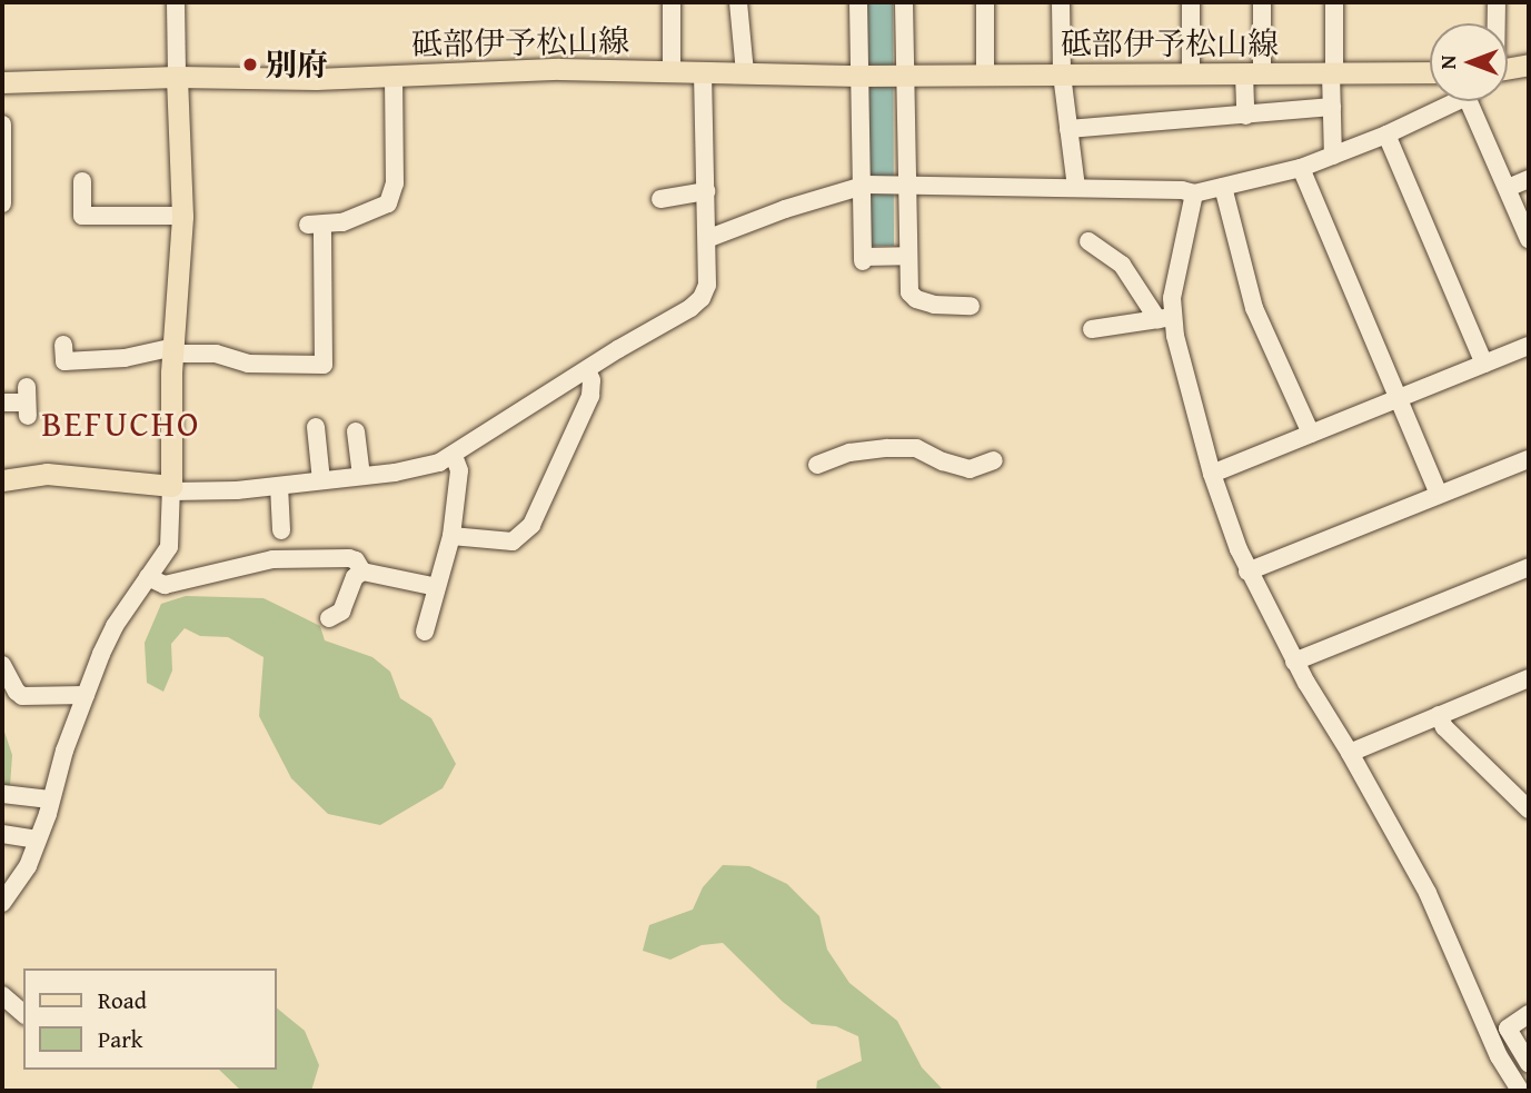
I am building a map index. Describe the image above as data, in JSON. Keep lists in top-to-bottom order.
{
  "streets": {
    "main road": ["砥部伊予松山線"]
  },
  "districts": ["BEFUCHO"],
  "places": ["別府"],
  "legend": ["Road", "Park"],
  "north": "left"
}
